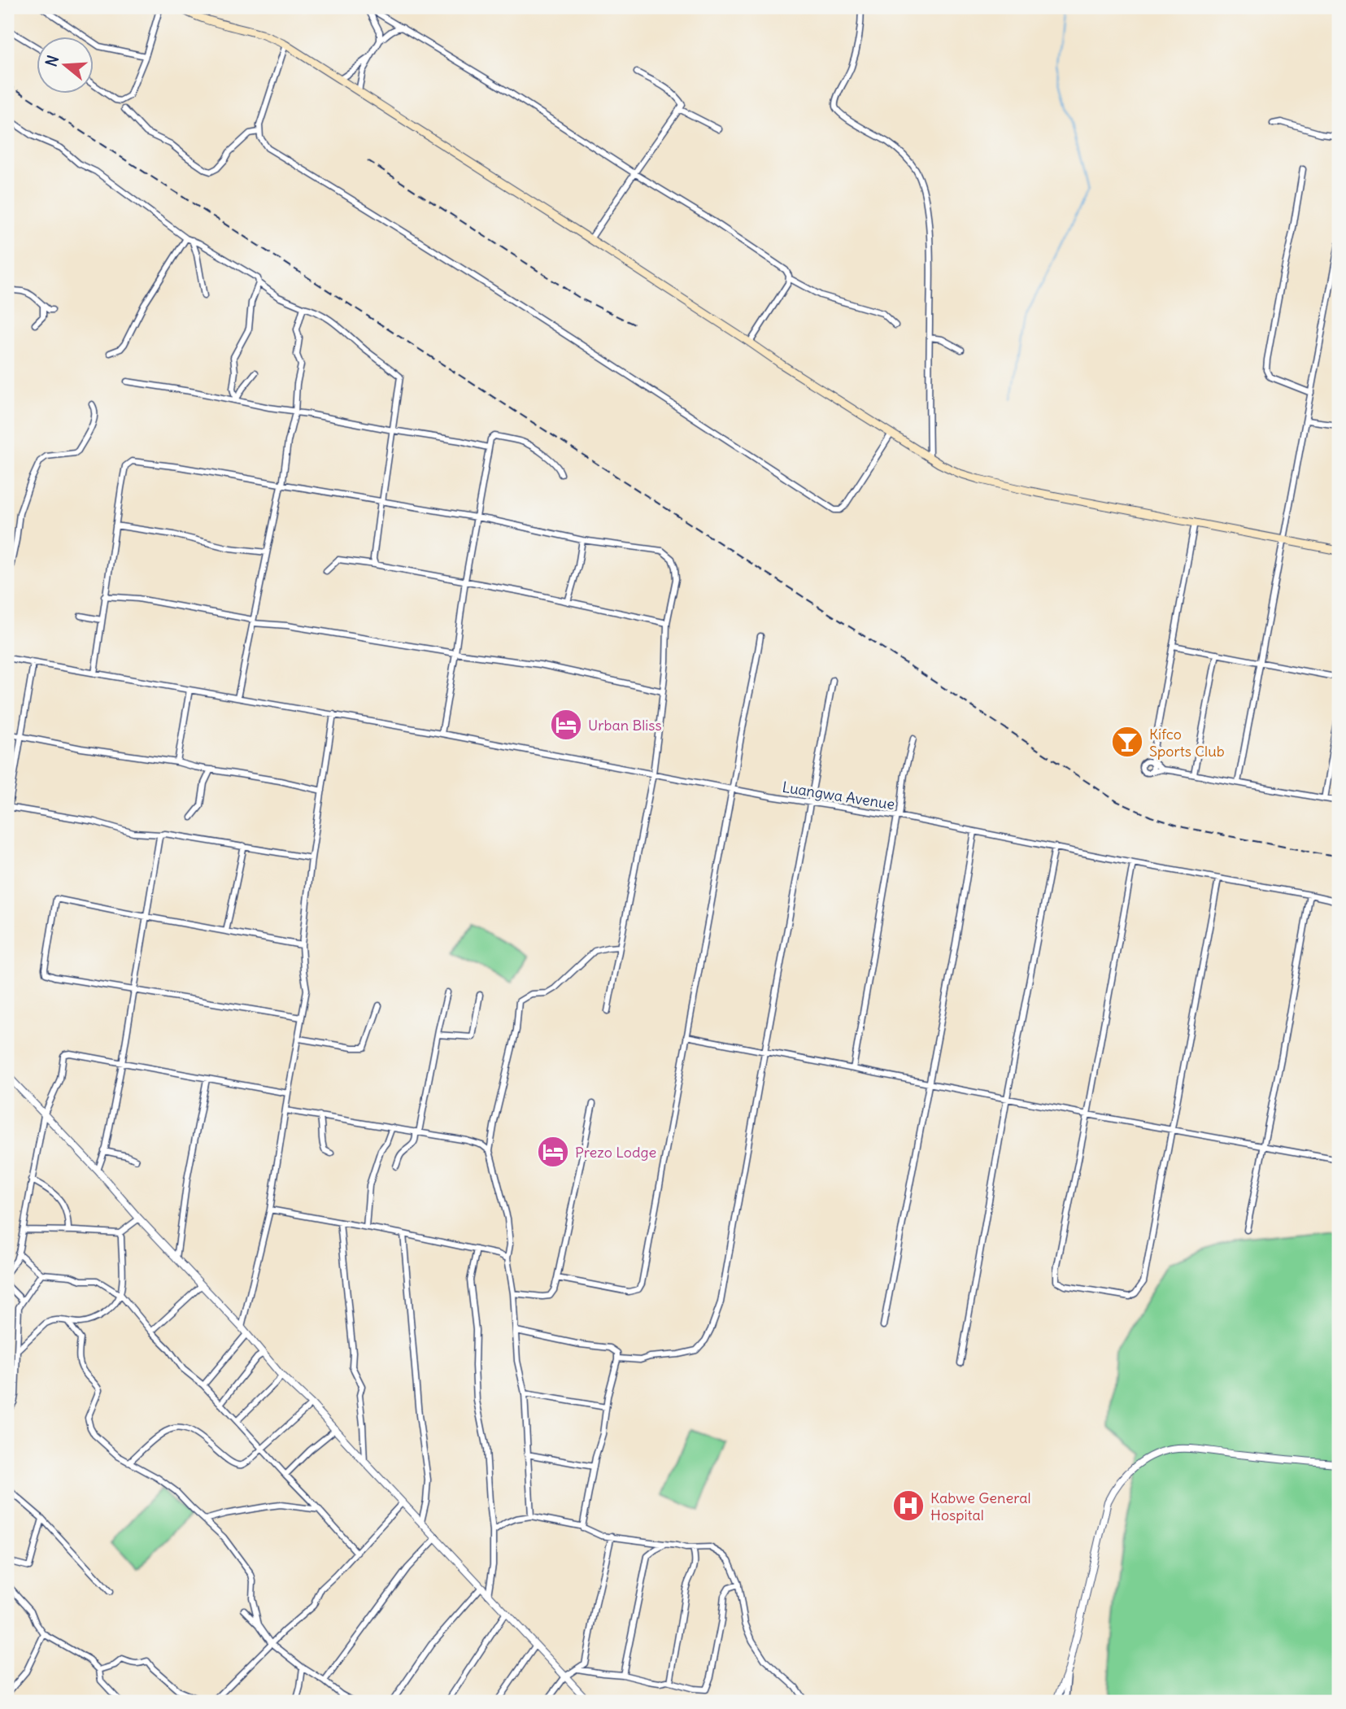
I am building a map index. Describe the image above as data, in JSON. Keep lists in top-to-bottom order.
{
  "streets": {
    "street": ["Luangwa Avenue"]
  },
  "places": {
    "hotel": ["Urban Bliss", "Prezo Lodge"],
    "bar": ["Kifco Sports Club"],
    "hospital": ["Kabwe General Hospital"]
  },
  "north": "left"
}
